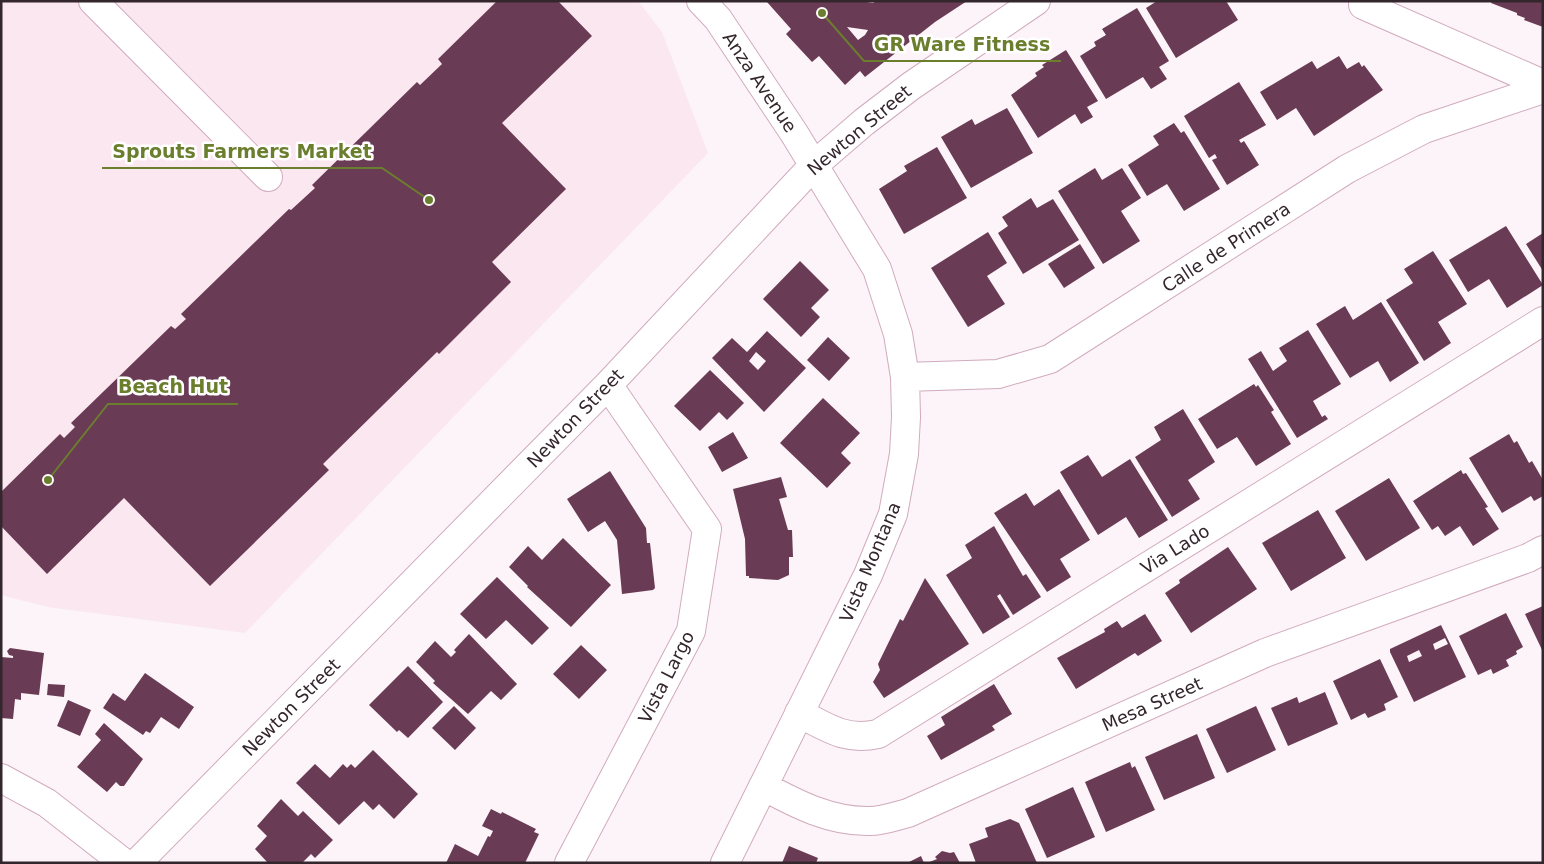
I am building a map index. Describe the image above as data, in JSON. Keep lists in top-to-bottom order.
{
  "streets": {
    "street": [
      "Anza Avenue",
      "Newton Street",
      "Calle de Primera",
      "Via Lado",
      "Vista Montana",
      "Vista Largo",
      "Mesa Street"
    ]
  },
  "crossings": [
    ["Anza Avenue", "Newton Street"],
    ["Anza Avenue", "Vista Montana"],
    ["Newton Street", "Vista Montana"],
    ["Newton Street", "Vista Largo"],
    ["Calle de Primera", "Vista Montana"],
    ["Via Lado", "Vista Montana"],
    ["Vista Montana", "Mesa Street"]
  ],
  "places": ["GR Ware Fitness", "Sprouts Farmers Market", "Beach Hut"]
}
